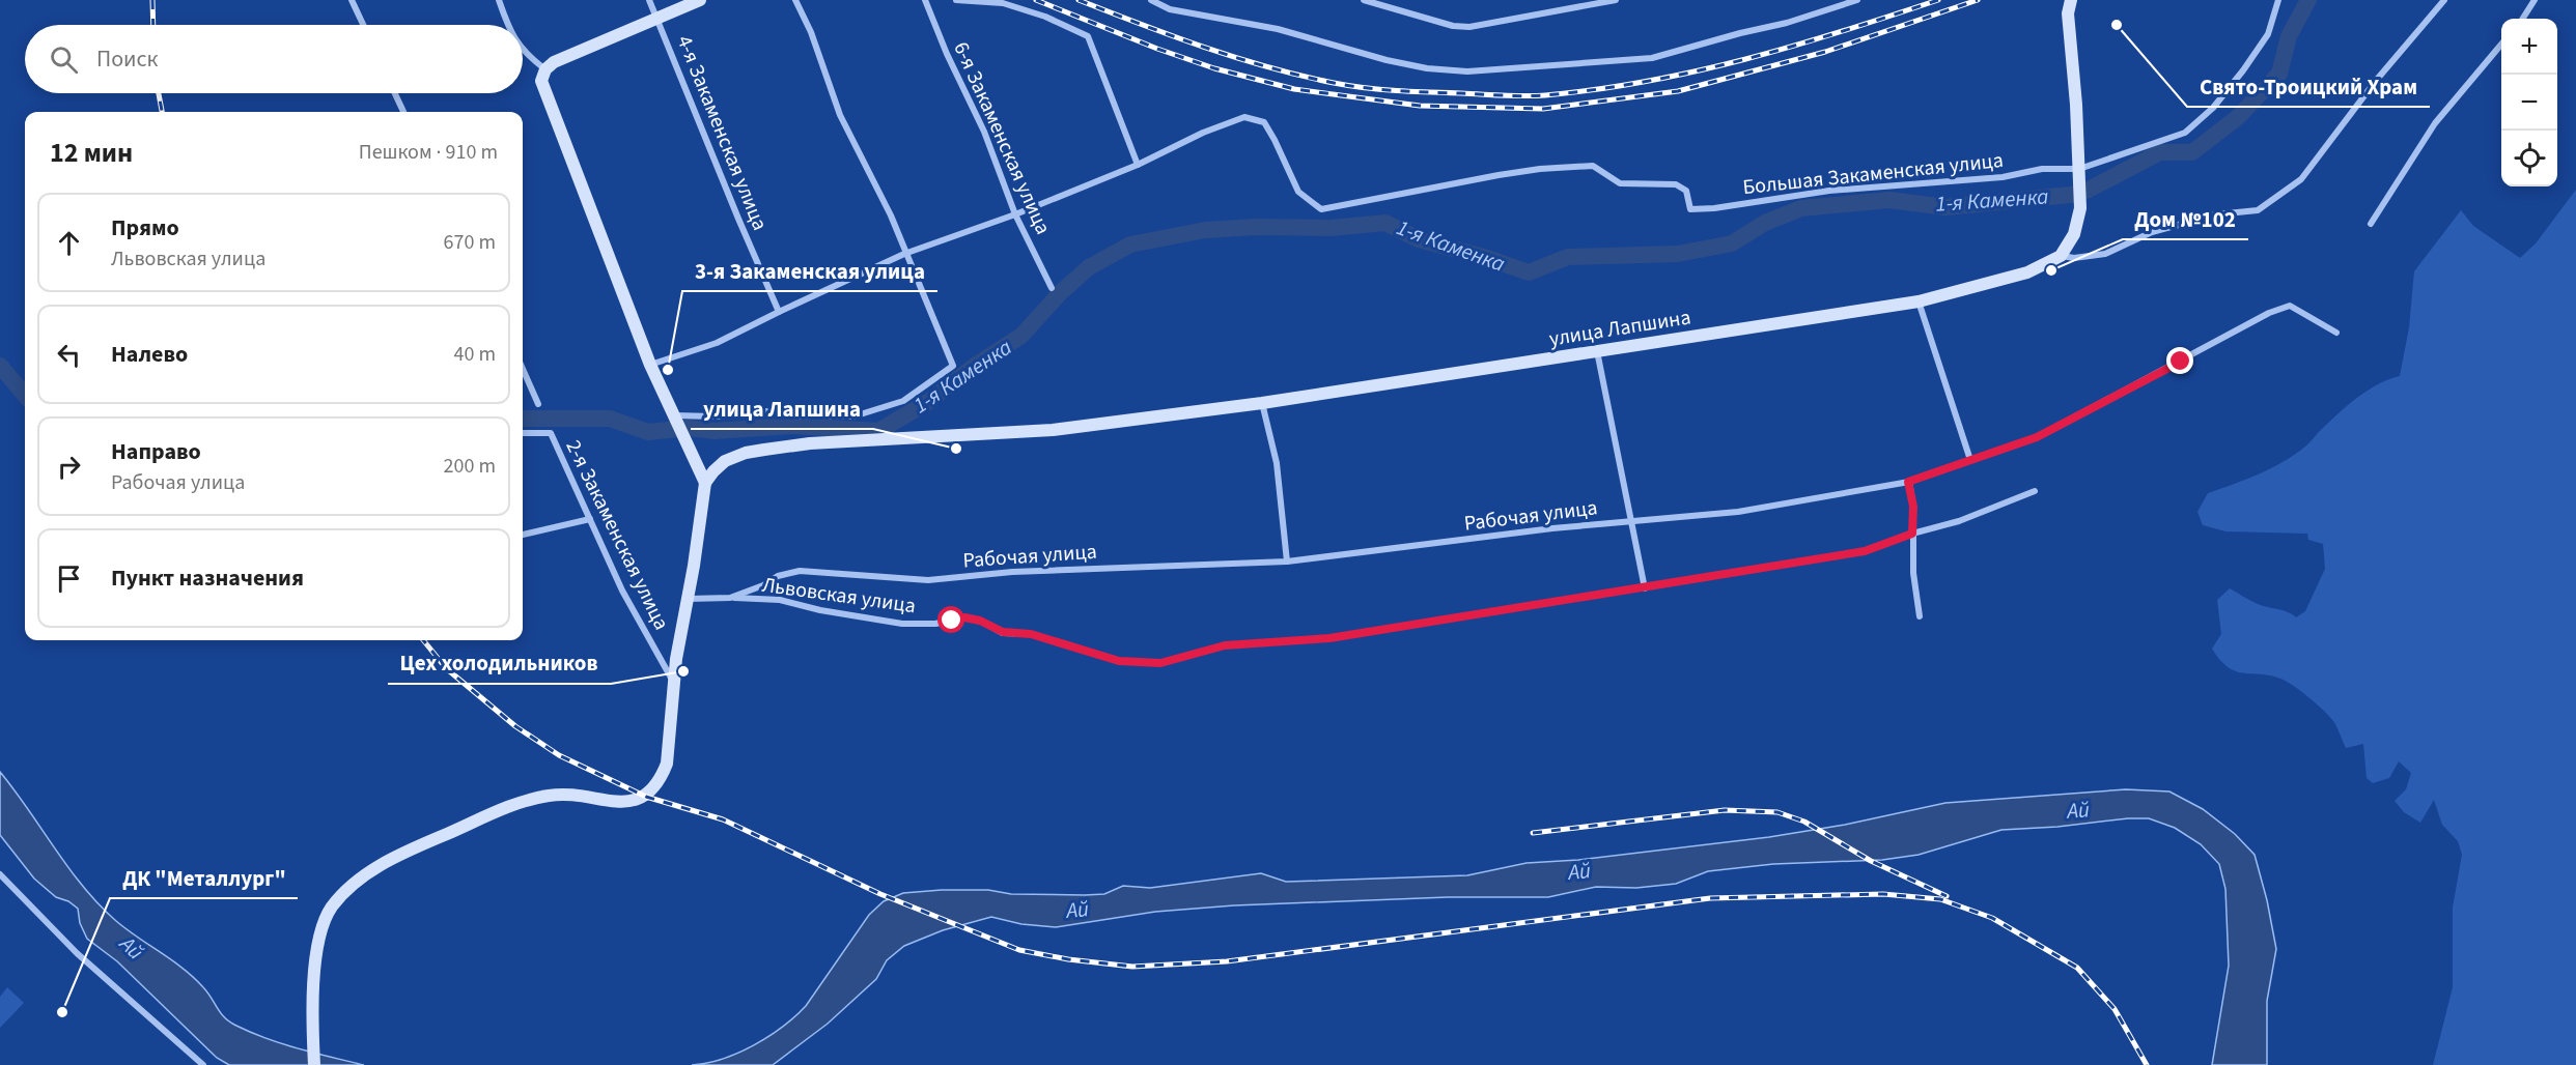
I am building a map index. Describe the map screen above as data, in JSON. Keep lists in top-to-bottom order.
{
  "streets": {
    "street": [
      "4-я Закаменская улица",
      "6-я Закаменская улица",
      "Большая Закаменская улица",
      "улица Лапшина",
      "Рабочая улица",
      "2-я Закаменская улица",
      "Львовская улица"
    ]
  },
  "crossings": [
    ["Рабочая улица", "Львовская улица"]
  ],
  "water": ["1-я Каменка", "Ай"],
  "places": [
    "Свято-Троицкий Храм",
    "Дом №102",
    "3-я Закаменская улица",
    "улица Лапшина",
    "Цех холодильников",
    "ДК \"Металлург\""
  ],
  "page": {
    "map_buttons": ["+", "−"],
    "search": "Поиск",
    "heading": ["12 мин", "Пешком · 910 m"],
    "list": [
      ["Прямо", "Львовская улица", "670 m"],
      ["Налево", "40 m"],
      ["Направо", "Рабочая улица", "200 m"],
      "Пункт назначения"
    ]
  }
}
